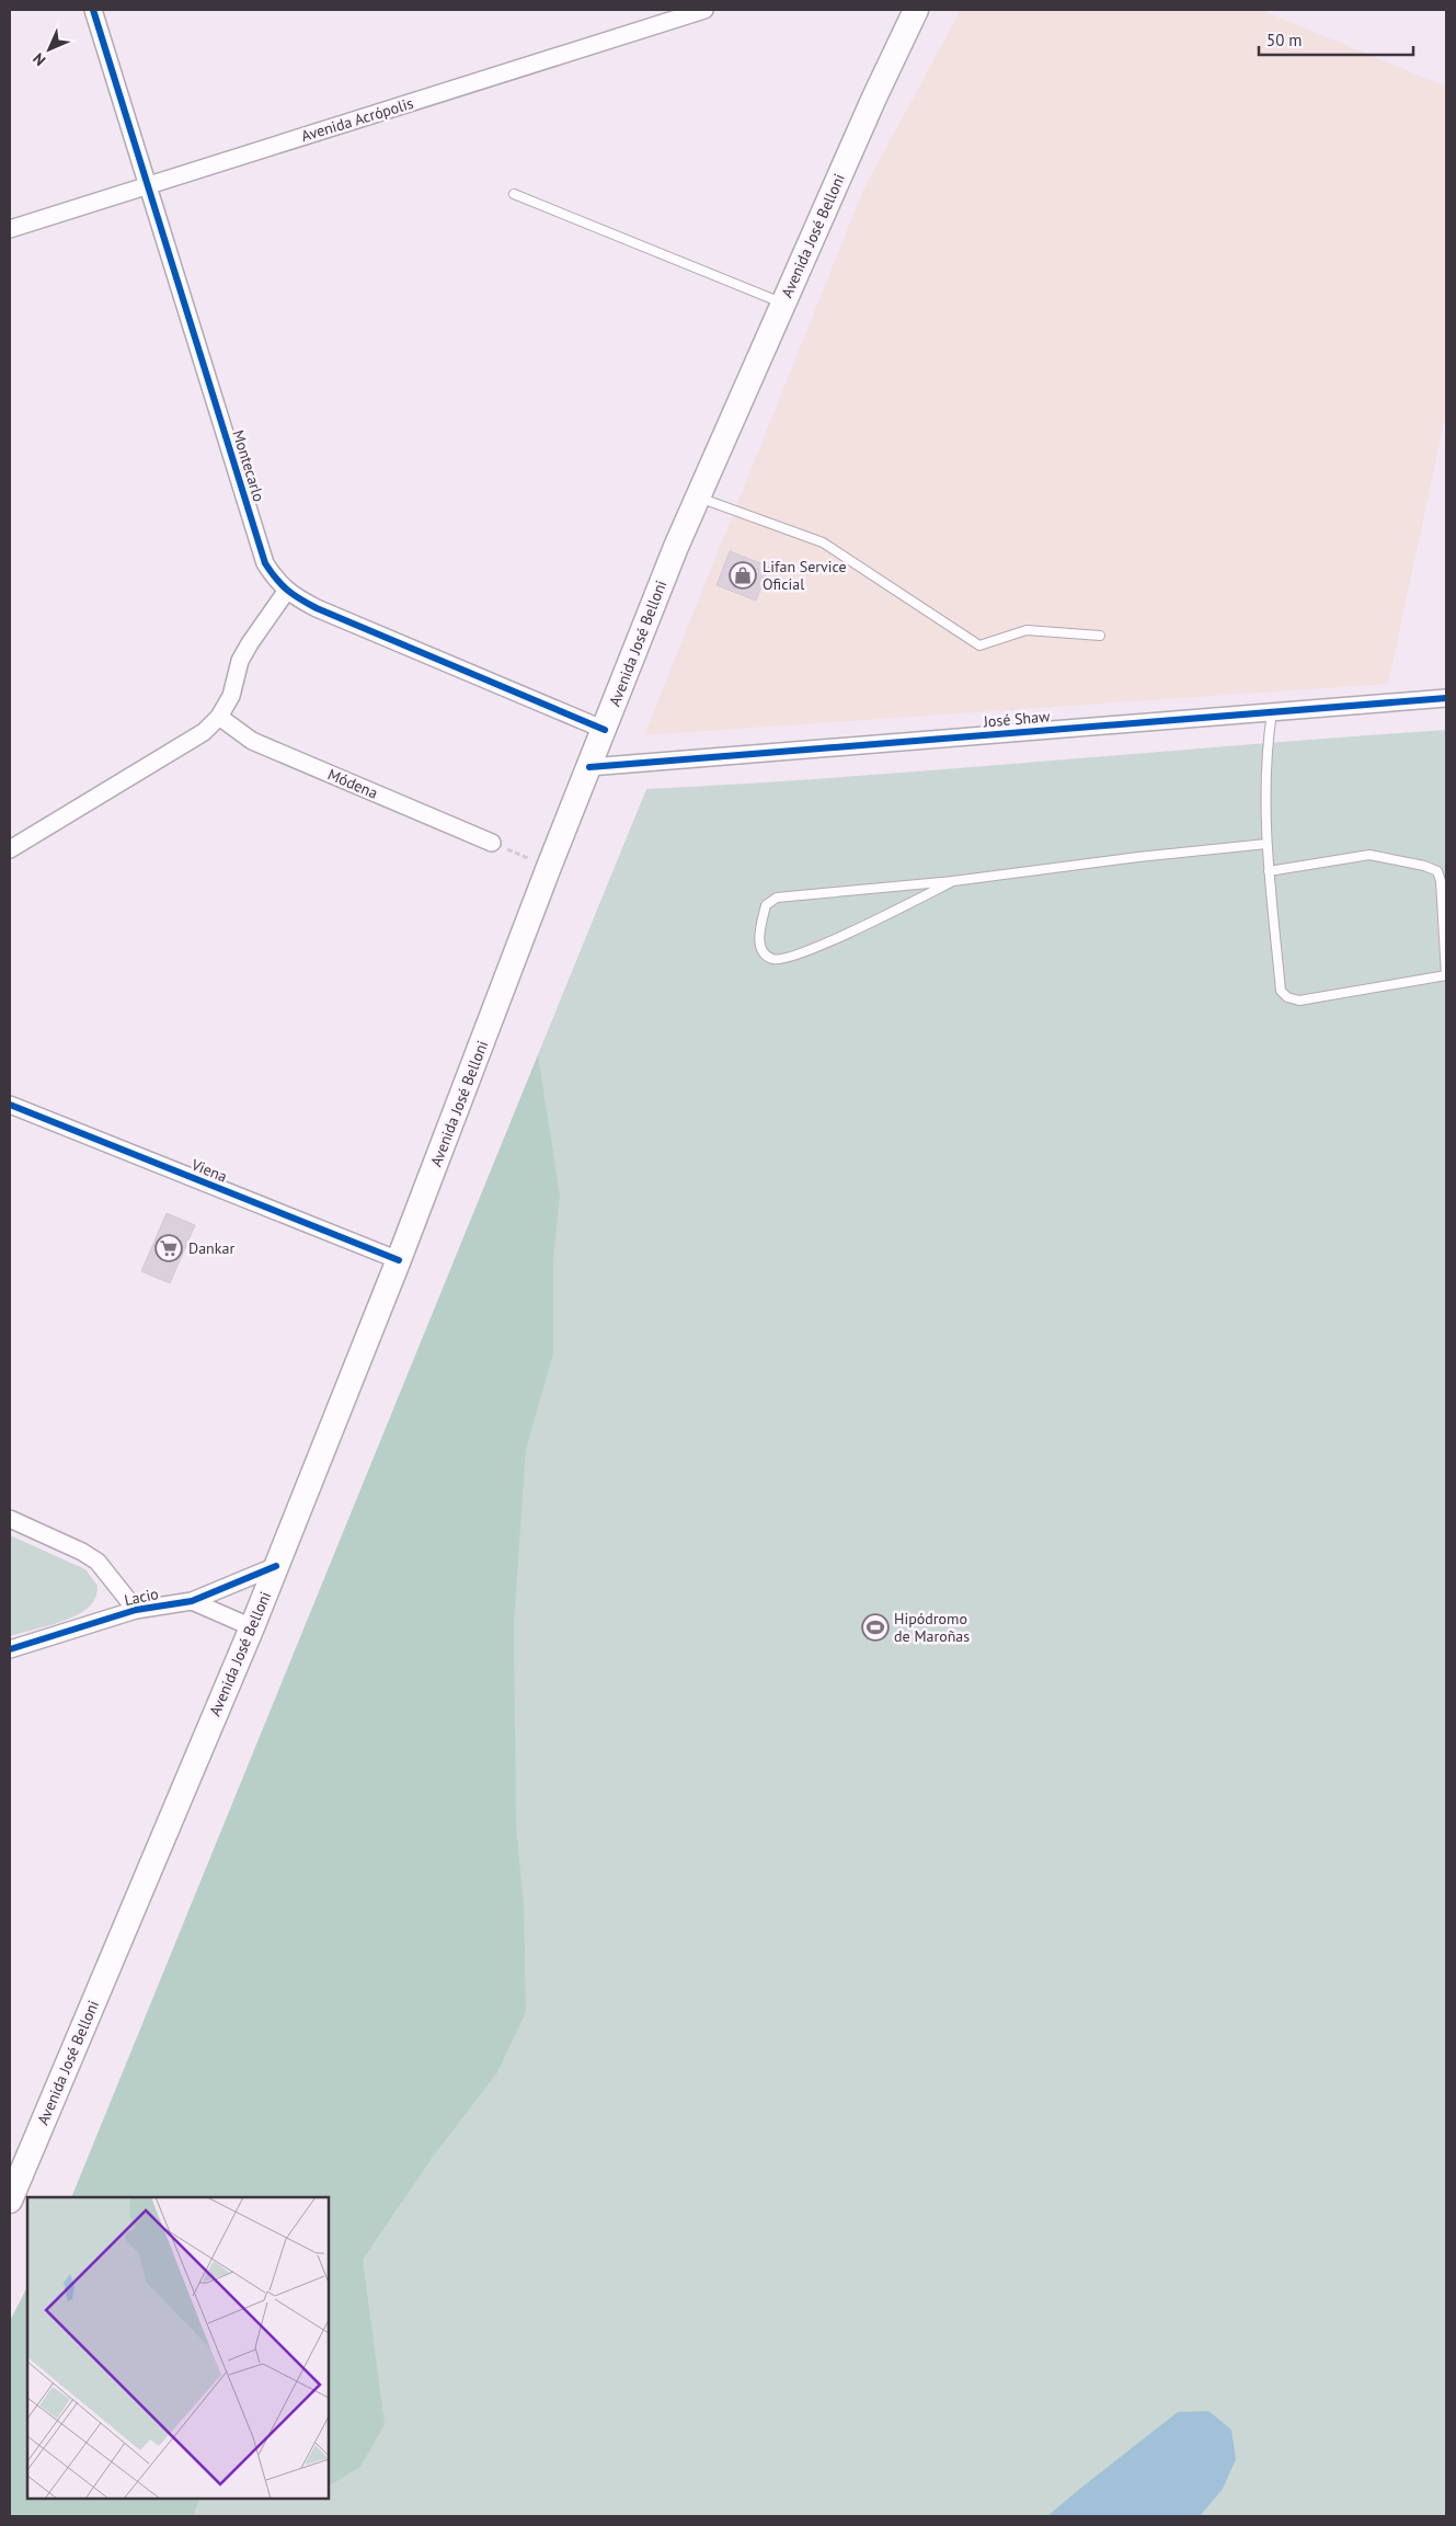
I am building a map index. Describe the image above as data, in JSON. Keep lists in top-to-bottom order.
{
  "streets": {
    "main road": ["Avenida José Belloni"],
    "street": [
      "Avenida Acrópolis",
      "Montecarlo",
      "José Shaw",
      "Módena",
      "Viena",
      "Lacio"
    ]
  },
  "crossings": [
    ["Avenida Acrópolis", "Montecarlo"],
    ["Avenida José Belloni", "Montecarlo"],
    ["Avenida José Belloni", "José Shaw"],
    ["Avenida José Belloni", "Viena"],
    ["Avenida José Belloni", "Lacio"]
  ],
  "places": {
    "shop": ["Lifan Service Oficial"],
    "supermarket": ["Dankar"],
    "sports": ["Hipódromo de Maroñas"]
  },
  "scale_bar": "50 m",
  "north": "bottom left"
}
